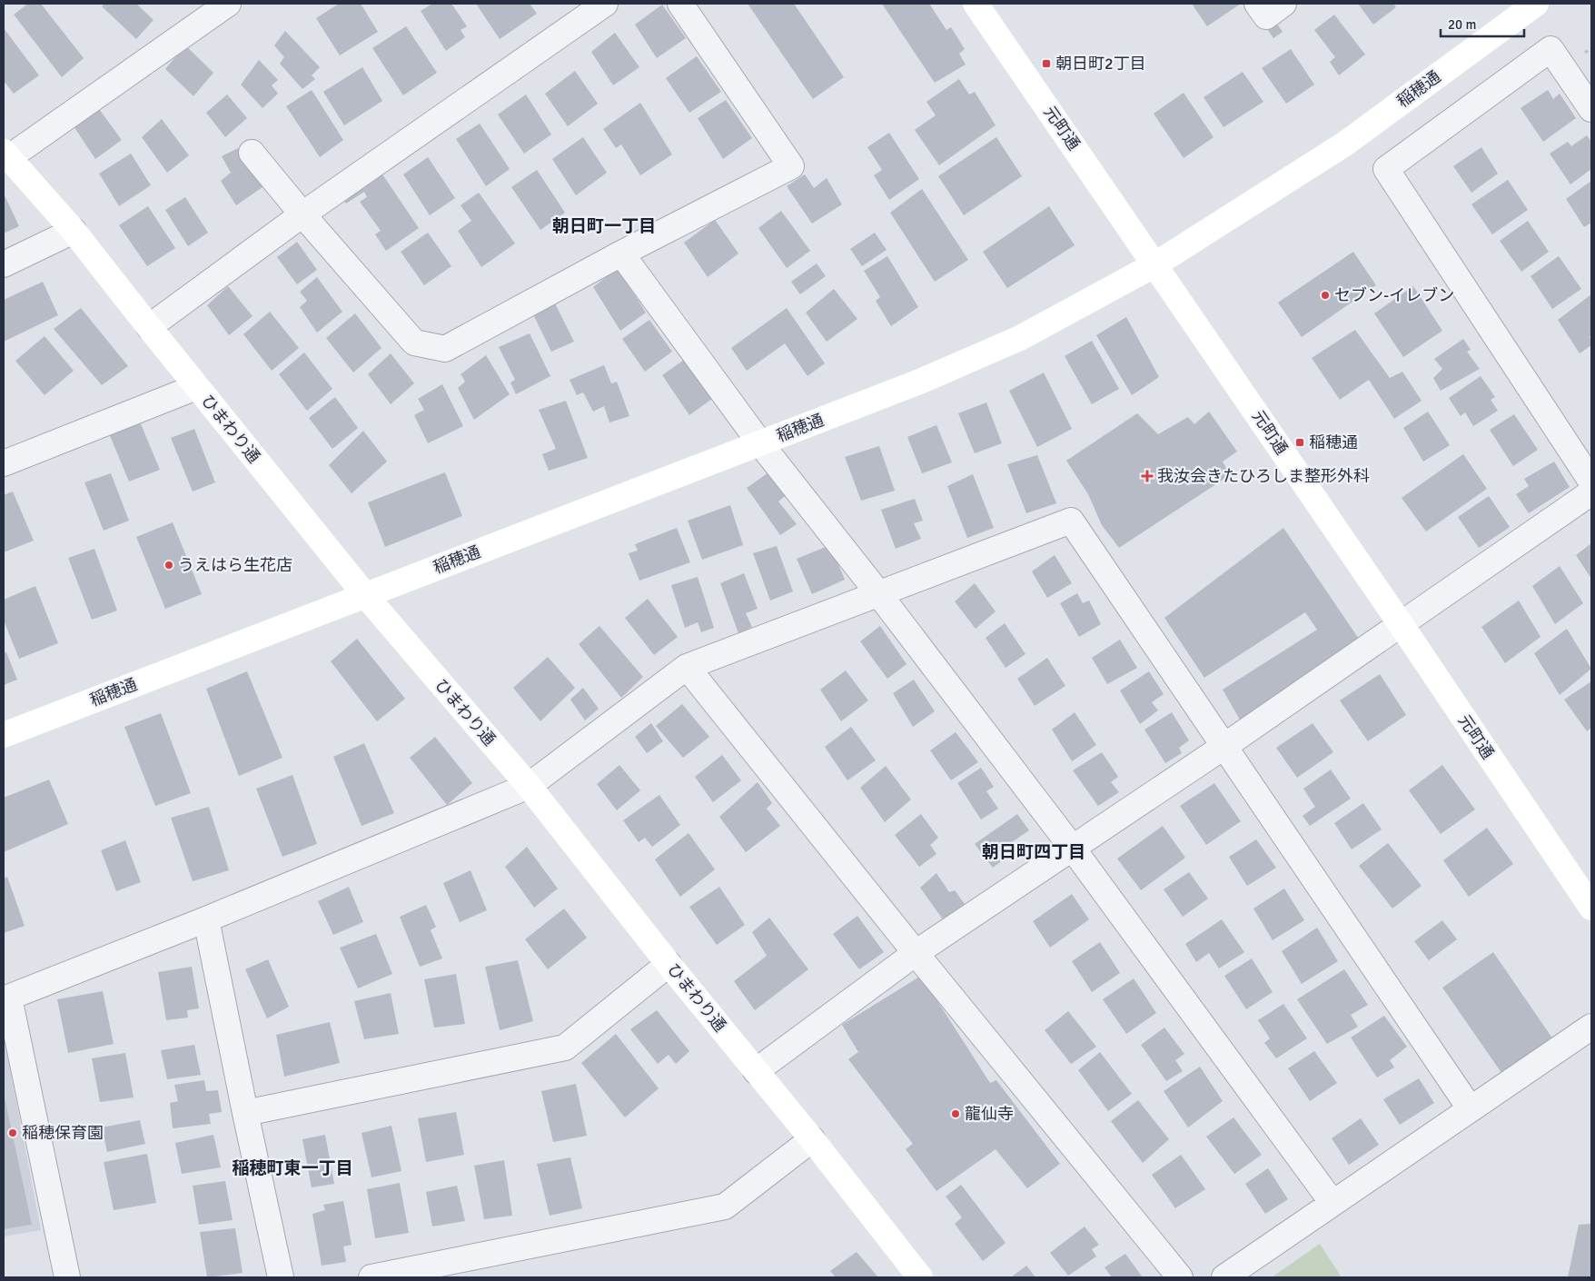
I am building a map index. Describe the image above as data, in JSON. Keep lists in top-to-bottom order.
{
  "streets": {
    "street": ["稲穂通", "元町通", "ひまわり通"]
  },
  "crossings": [
    ["稲穂通", "元町通"],
    ["稲穂通", "ひまわり通"]
  ],
  "districts": ["朝日町一丁目", "朝日町四丁目", "稲穂町東一丁目"],
  "places": {
    "transit": ["朝日町2丁目", "稲穂通"],
    "other": [
      "セブン-イレブン",
      "うえはら生花店",
      "龍仙寺",
      "稲穂保育園"
    ],
    "health": ["我汝会きたひろしま整形外科"]
  },
  "scale_bar": "20 m"
}
